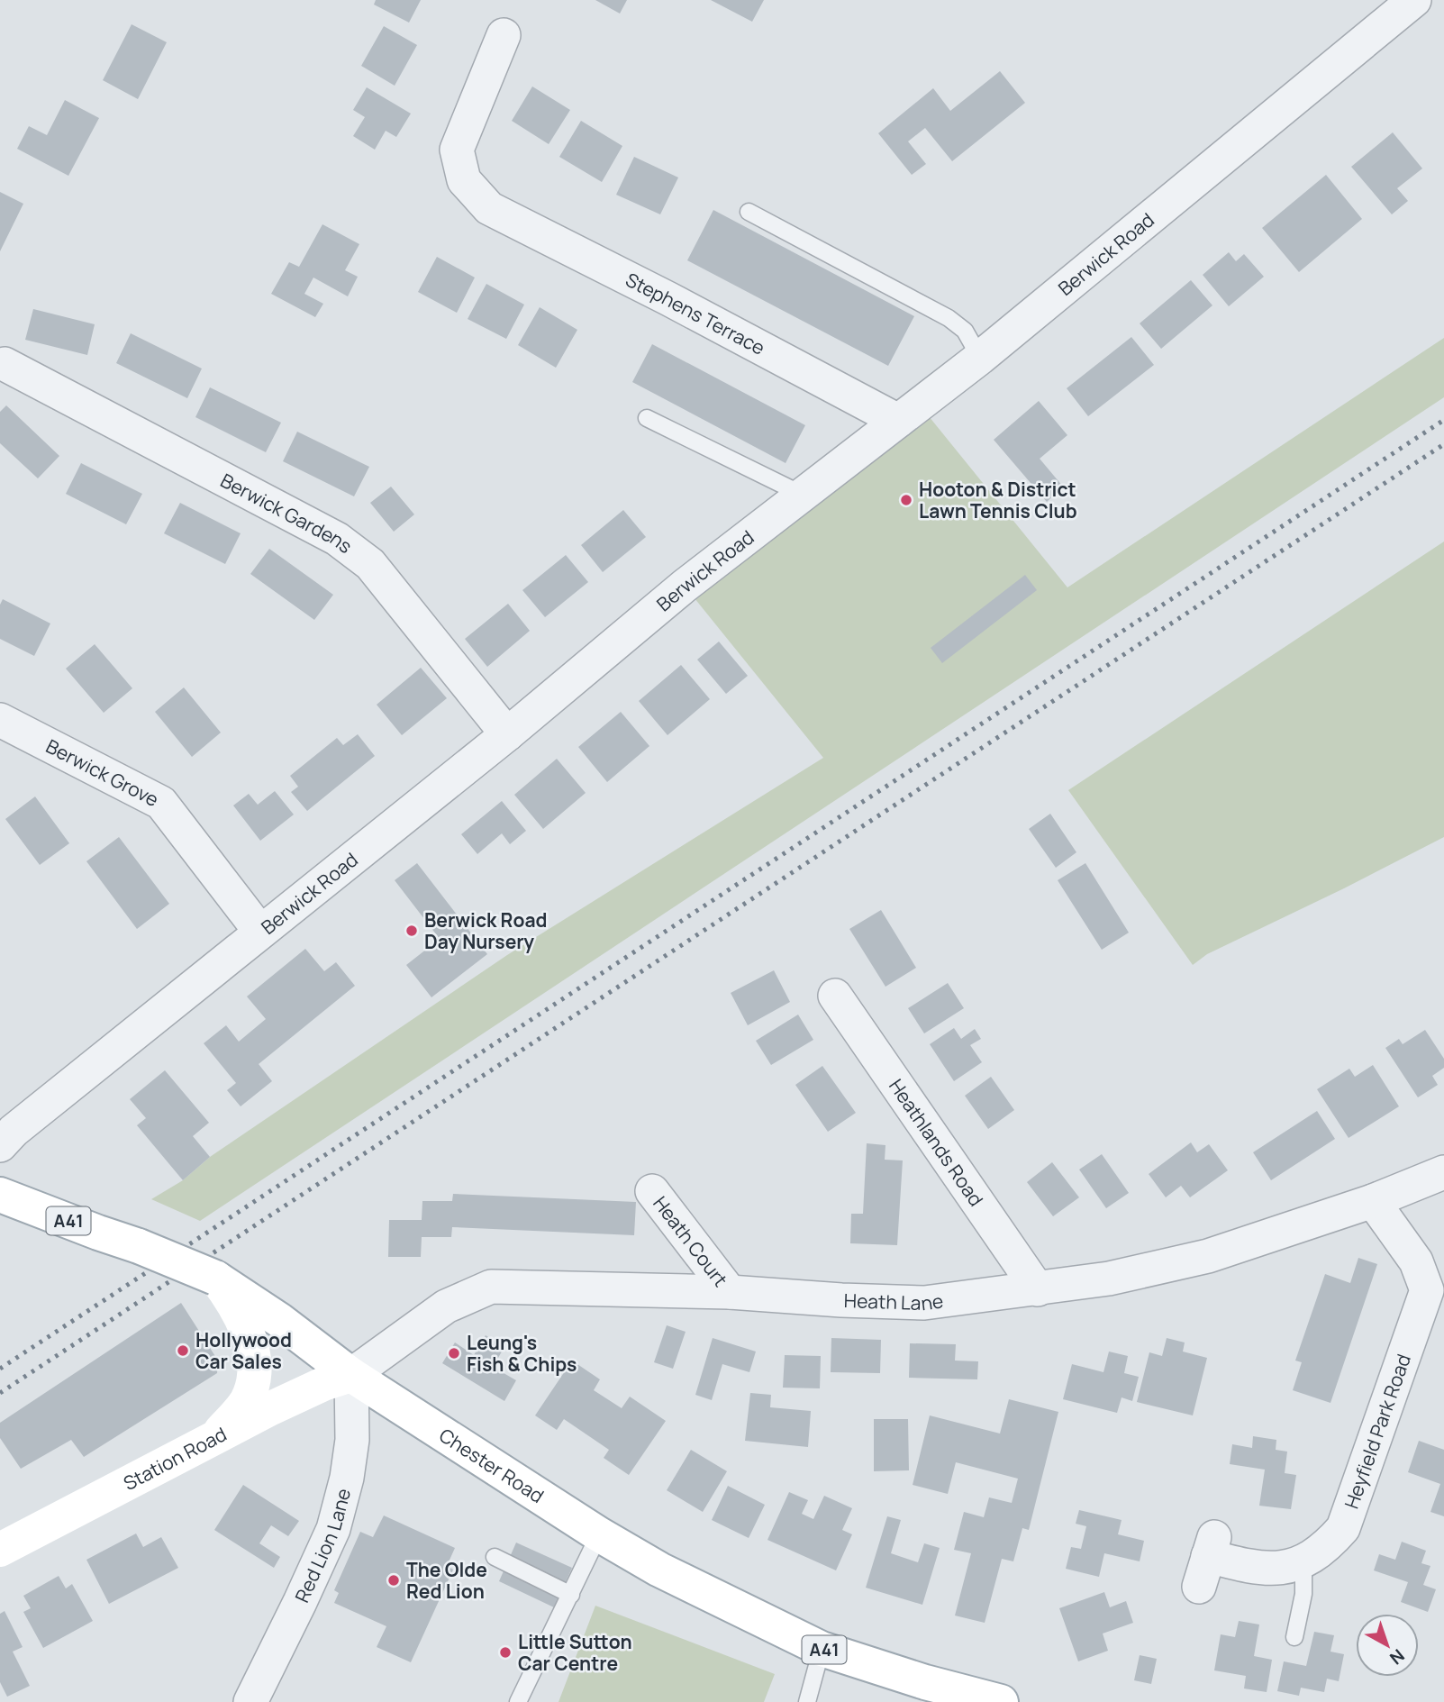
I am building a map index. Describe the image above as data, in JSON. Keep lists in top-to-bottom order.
{
  "streets": {
    "main road": ["A41", "Station Road", "Chester Road"],
    "street": [
      "Berwick Road",
      "Stephens Terrace",
      "Berwick Gardens",
      "Berwick Grove",
      "Heathlands Road",
      "Heath Court",
      "Heath Lane",
      "Heyfield Park Road",
      "Red Lion Lane"
    ]
  },
  "crossings": [
    ["Berwick Road", "Stephens Terrace"],
    ["Berwick Road", "Berwick Gardens"],
    ["Berwick Road", "Berwick Grove"],
    ["Heathlands Road", "Heath Lane"],
    ["Heath Court", "Heath Lane"],
    ["Heath Lane", "Heyfield Park Road"],
    ["Heath Lane", "Station Road"],
    ["Heath Lane", "Chester Road"],
    ["Heath Lane", "Red Lion Lane"],
    ["Station Road", "Chester Road"],
    ["Station Road", "Red Lion Lane"],
    ["Chester Road", "Red Lion Lane"]
  ],
  "places": [
    "Hooton & District Lawn Tennis Club",
    "Berwick Road Day Nursery",
    "Hollywood Car Sales",
    "Leung's Fish & Chips",
    "The Olde Red Lion",
    "Little Sutton Car Centre"
  ],
  "north": "bottom right"
}
